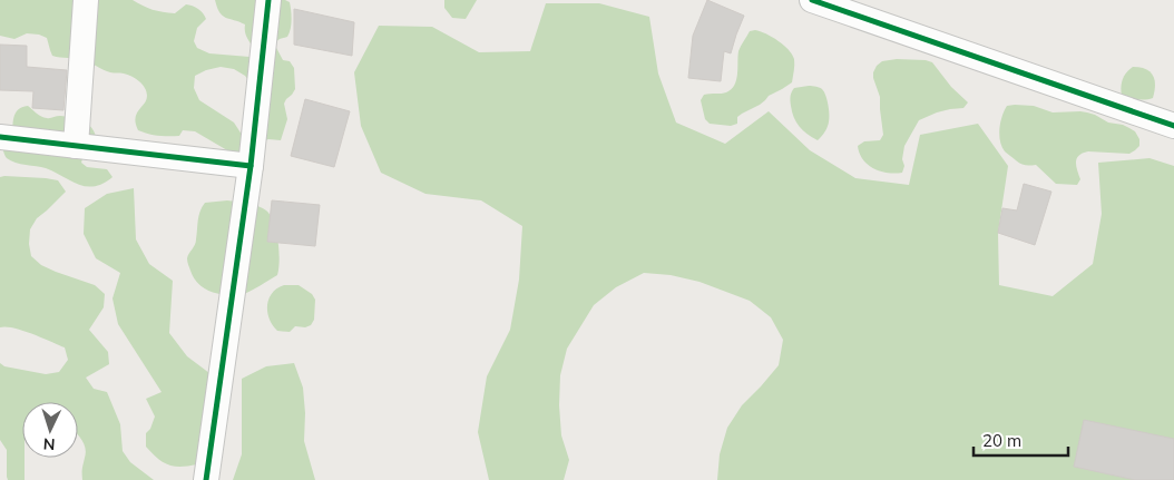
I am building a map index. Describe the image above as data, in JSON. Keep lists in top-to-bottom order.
{
  "scale_bar": "20 m",
  "north": "bottom"
}
